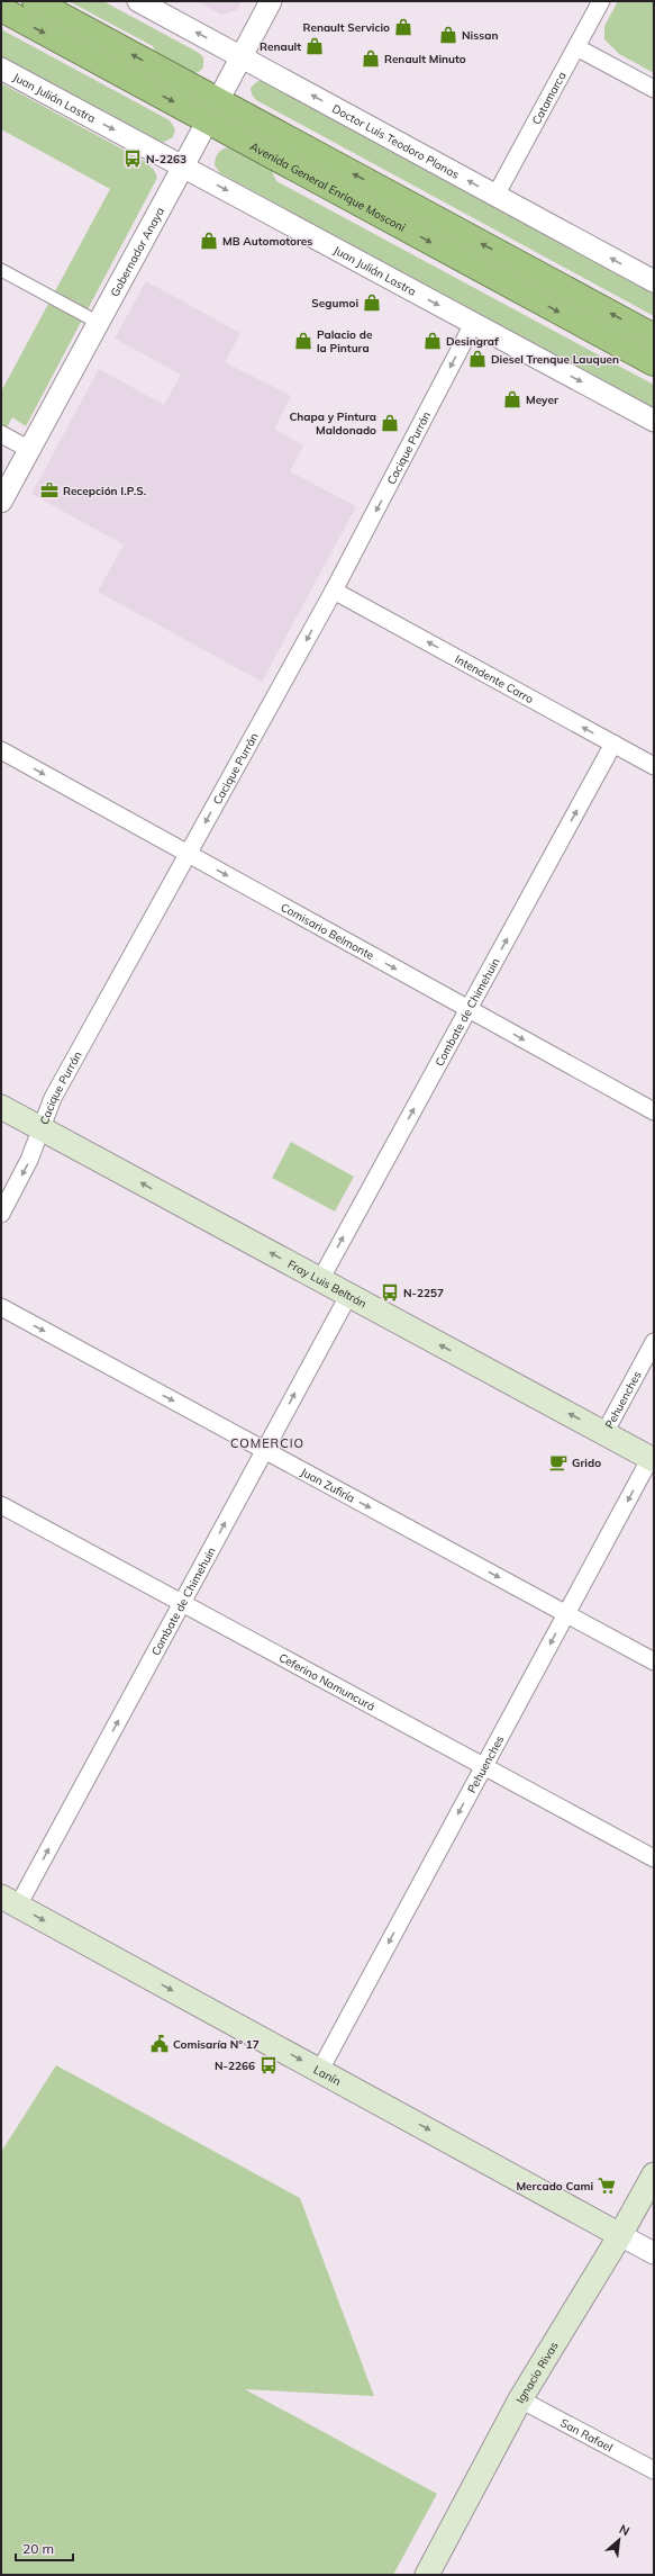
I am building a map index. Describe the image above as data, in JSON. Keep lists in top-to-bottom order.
{
  "streets": {
    "highway": ["Avenida General Enrique Mosconi"],
    "main road": ["Fray Luis Beltrán", "Lanín", "Ignacio Rivas"],
    "street": [
      "Juan Julián Lastra",
      "Catamarca",
      "Doctor Luis Teodoro Planas",
      "Gobernador Anaya",
      "Cacique Purrán",
      "Intendente Carro",
      "Comisario Belmonte",
      "Combate de Chimehuin",
      "Pehuenches",
      "Juan Zufiría",
      "Ceferino Namuncurá",
      "San Rafael"
    ]
  },
  "crossings": [
    ["Juan Julián Lastra", "Gobernador Anaya"],
    ["Juan Julián Lastra", "Cacique Purrán"],
    ["Catamarca", "Doctor Luis Teodoro Planas"],
    ["Doctor Luis Teodoro Planas", "Gobernador Anaya"],
    ["Avenida General Enrique Mosconi", "Gobernador Anaya"],
    ["Cacique Purrán", "Intendente Carro"],
    ["Cacique Purrán", "Comisario Belmonte"],
    ["Cacique Purrán", "Fray Luis Beltrán"],
    ["Intendente Carro", "Combate de Chimehuin"],
    ["Comisario Belmonte", "Combate de Chimehuin"],
    ["Combate de Chimehuin", "Fray Luis Beltrán"],
    ["Combate de Chimehuin", "Juan Zufiría"],
    ["Combate de Chimehuin", "Ceferino Namuncurá"],
    ["Combate de Chimehuin", "Lanín"],
    ["Fray Luis Beltrán", "Pehuenches"],
    ["Pehuenches", "Juan Zufiría"],
    ["Pehuenches", "Ceferino Namuncurá"],
    ["Pehuenches", "Lanín"],
    ["Lanín", "Ignacio Rivas"],
    ["Ignacio Rivas", "San Rafael"]
  ],
  "one_way": [
    "Juan Julián Lastra",
    "Doctor Luis Teodoro Planas",
    "Cacique Purrán",
    "Intendente Carro",
    "Comisario Belmonte",
    "Combate de Chimehuin",
    "Fray Luis Beltrán",
    "Pehuenches",
    "Juan Zufiría",
    "Lanín"
  ],
  "districts": ["COMERCIO"],
  "places": {
    "shop": [
      "Renault Servicio",
      "Nissan",
      "Renault",
      "Renault Minuto",
      "MB Automotores",
      "Segumoi",
      "Palacio de la Pintura",
      "Desingraf",
      "Diesel Trenque Lauquen",
      "Meyer",
      "Chapa y Pintura Maldonado"
    ],
    "bus stop": ["N-2263", "N-2257", "N-2266"],
    "office": ["Recepción I.P.S."],
    "cafe": ["Grido"],
    "public building": ["Comisaría N° 17"],
    "supermarket": ["Mercado Cami"]
  },
  "scale_bar": "20 m",
  "north": "top right"
}
